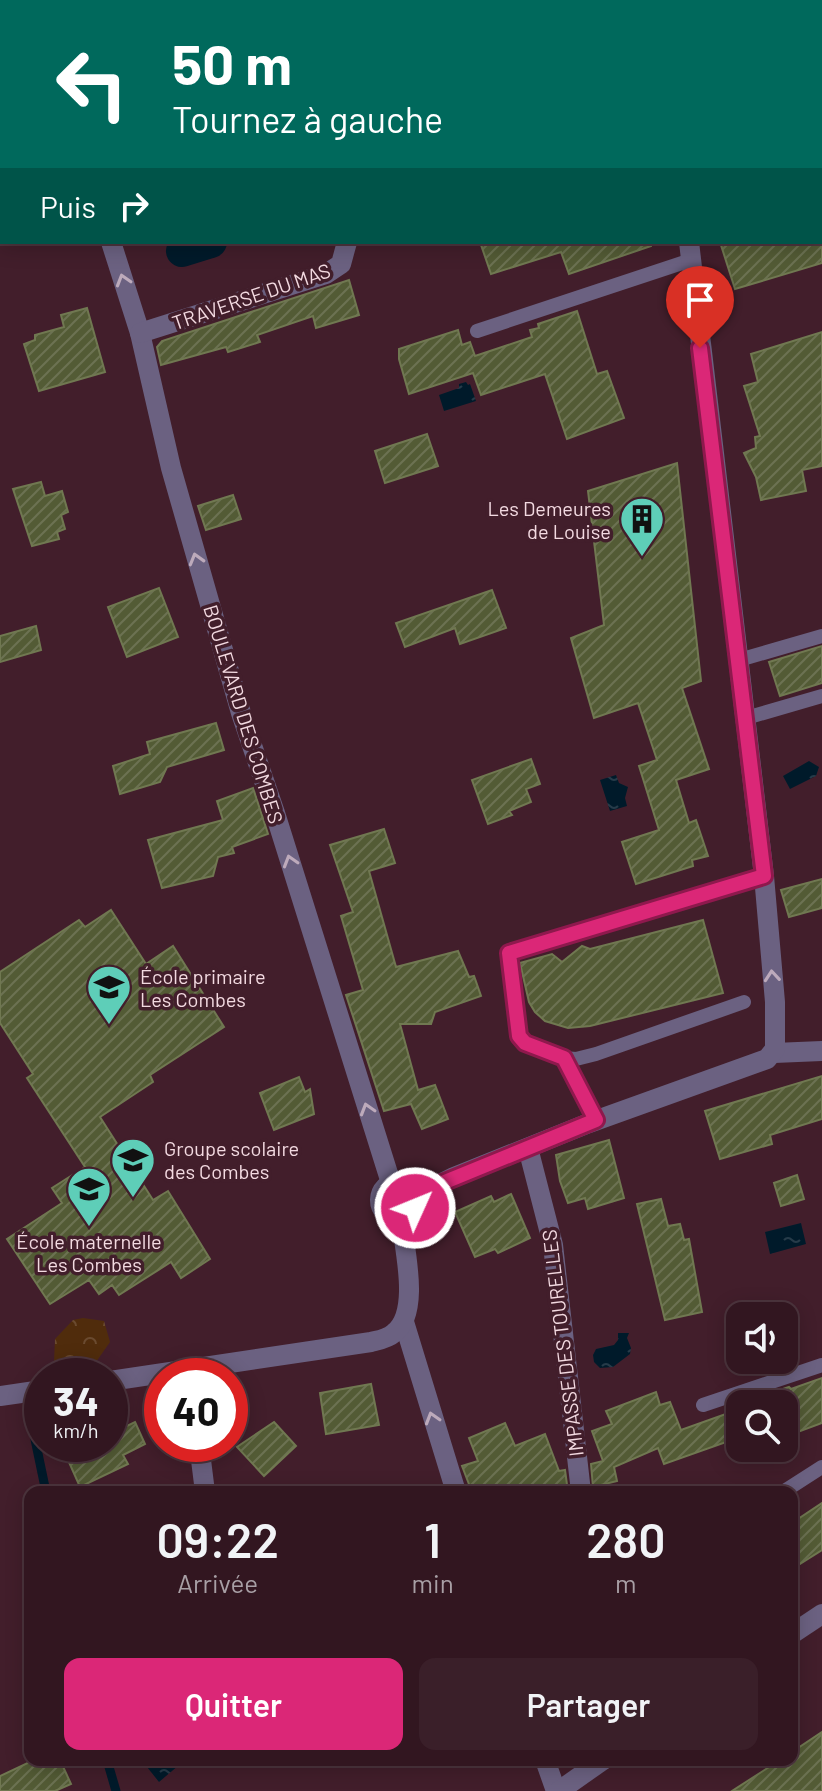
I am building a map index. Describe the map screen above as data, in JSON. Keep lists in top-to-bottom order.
{
  "streets": {
    "street": ["TRAVERSE DU MAS", "BOULEVARD DES COMBES", "IMPASSE DES TOURELLES"]
  },
  "crossings": [
    ["TRAVERSE DU MAS", "BOULEVARD DES COMBES"]
  ],
  "one_way": ["BOULEVARD DES COMBES"],
  "places": {
    "building": ["Les Demeures de Louise"],
    "school or university": ["École primaire Les Combes", "Groupe scolaire des Combes", "École maternelle Les Combes"]
  },
  "page": {
    "turn": ["50 m", "Tournez à gauche"],
    "then": "Puis",
    "speed": "34 km/h",
    "limit": "40",
    "eta": [
      "09:22",
      "Arrivée",
      "1",
      "min",
      "280",
      "m"
    ],
    "buttons": ["Quitter", "Partager"]
  }
}
